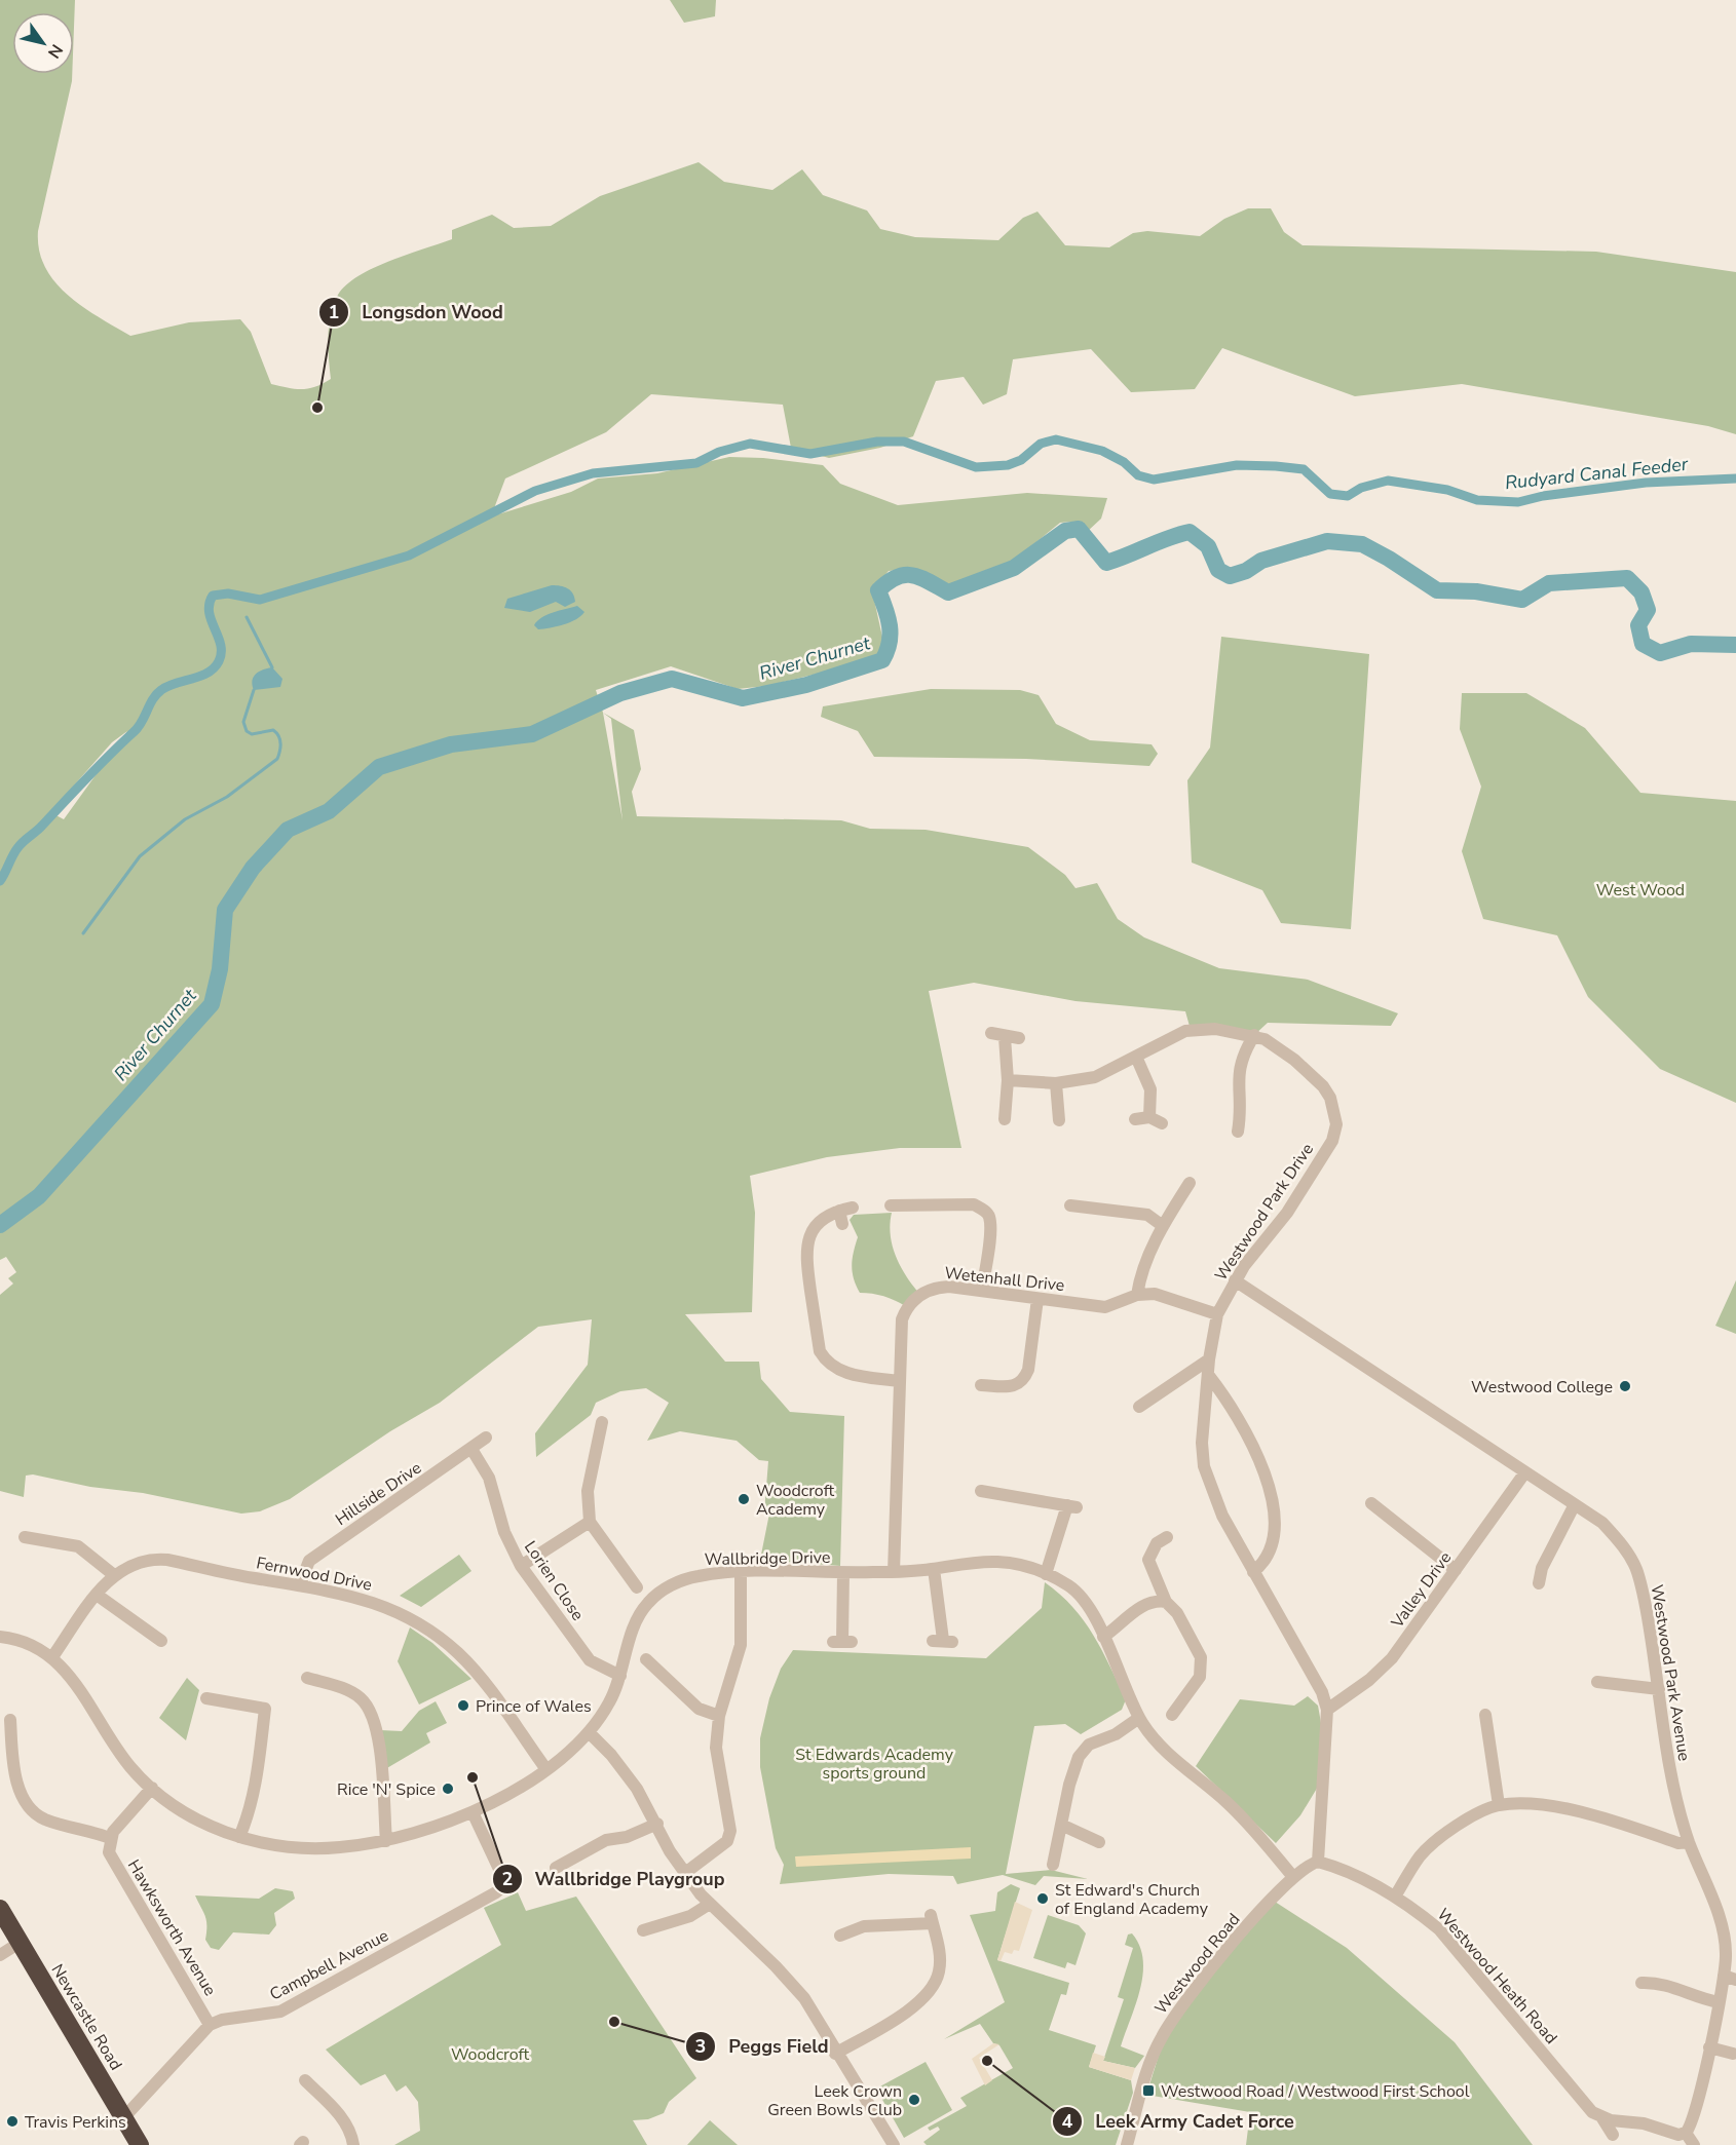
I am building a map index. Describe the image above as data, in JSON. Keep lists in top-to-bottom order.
{
  "streets": {
    "highway": ["Newcastle Road"],
    "street": [
      "Westwood Park Drive",
      "Wetenhall Drive",
      "Hillside Drive",
      "Wallbridge Drive",
      "Fernwood Drive",
      "Lorien Close",
      "Valley Drive",
      "Westwood Park Avenue",
      "Hawksworth Avenue",
      "Westwood Road",
      "Campbell Avenue",
      "Westwood Heath Road"
    ]
  },
  "crossings": [
    ["Westwood Park Drive", "Wetenhall Drive"],
    ["Westwood Park Drive", "Valley Drive"],
    ["Westwood Park Drive", "Westwood Park Avenue"],
    ["Westwood Park Drive", "Westwood Road"],
    ["Westwood Park Drive", "Westwood Heath Road"],
    ["Wetenhall Drive", "Wallbridge Drive"],
    ["Hillside Drive", "Fernwood Drive"],
    ["Hillside Drive", "Lorien Close"],
    ["Wallbridge Drive", "Fernwood Drive"],
    ["Wallbridge Drive", "Lorien Close"],
    ["Wallbridge Drive", "Westwood Road"],
    ["Wallbridge Drive", "Campbell Avenue"],
    ["Valley Drive", "Westwood Park Avenue"],
    ["Hawksworth Avenue", "Campbell Avenue"],
    ["Westwood Road", "Westwood Heath Road"]
  ],
  "water": ["Rudyard Canal Feeder", "River Churnet"],
  "parks": ["West Wood", "St Edwards Academy sports ground", "Woodcroft"],
  "places": {
    "other": [
      "Longsdon Wood",
      "Westwood College",
      "Woodcroft Academy",
      "Prince of Wales",
      "Wallbridge Playgroup",
      "Rice 'N' Spice",
      "St Edward's Church of England Academy",
      "Peggs Field",
      "Leek Army Cadet Force",
      "Leek Crown Green Bowls Club",
      "Travis Perkins"
    ],
    "transit": ["Westwood Road / Westwood First School"]
  },
  "north": "bottom right"
}
